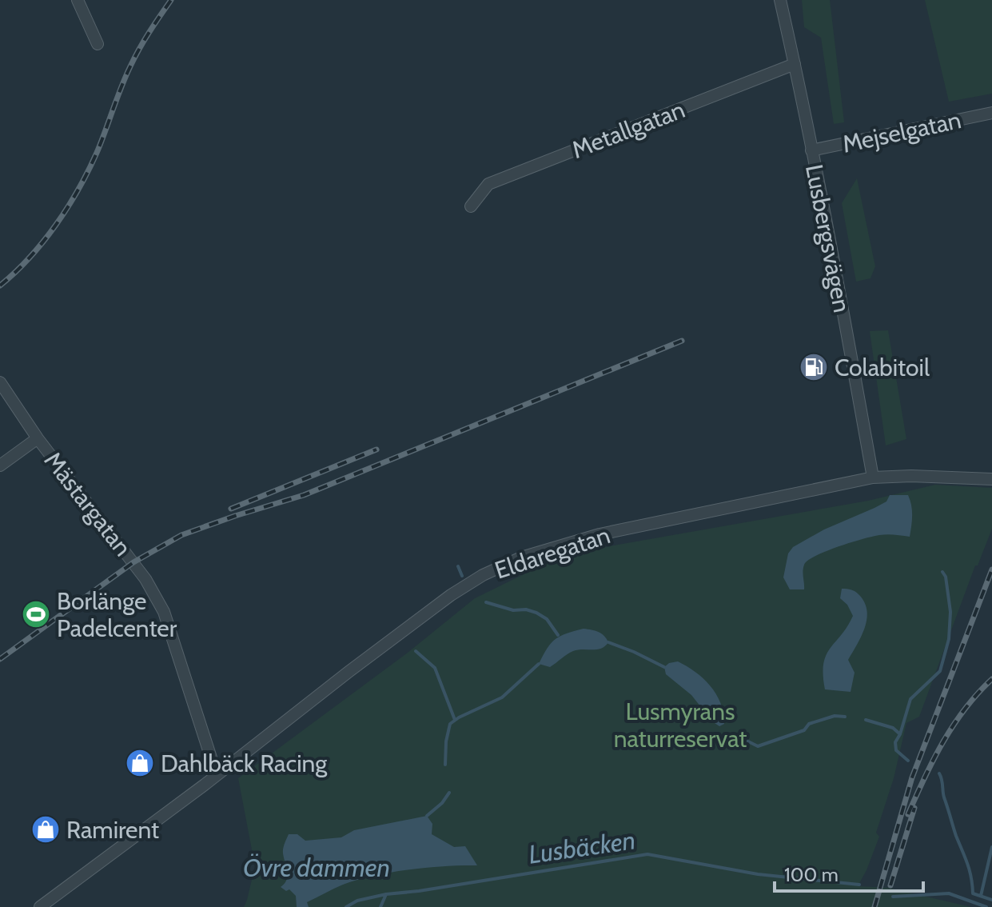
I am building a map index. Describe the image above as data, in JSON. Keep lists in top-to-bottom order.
{
  "streets": {
    "street": [
      "Metallgatan",
      "Mejselgatan",
      "Lusbergsvägen",
      "Mästargatan",
      "Eldaregatan"
    ]
  },
  "crossings": [
    ["Metallgatan", "Lusbergsvägen"],
    ["Mejselgatan", "Lusbergsvägen"],
    ["Lusbergsvägen", "Eldaregatan"],
    ["Mästargatan", "Eldaregatan"]
  ],
  "water": ["Lusbäcken", "Övre dammen"],
  "parks": ["Lusmyrans naturreservat"],
  "places": {
    "fuel station": ["Colabitoil"],
    "sports": ["Borlänge Padelcenter"],
    "shop": ["Dahlbäck Racing", "Ramirent"]
  },
  "scale_bar": "100 m"
}
